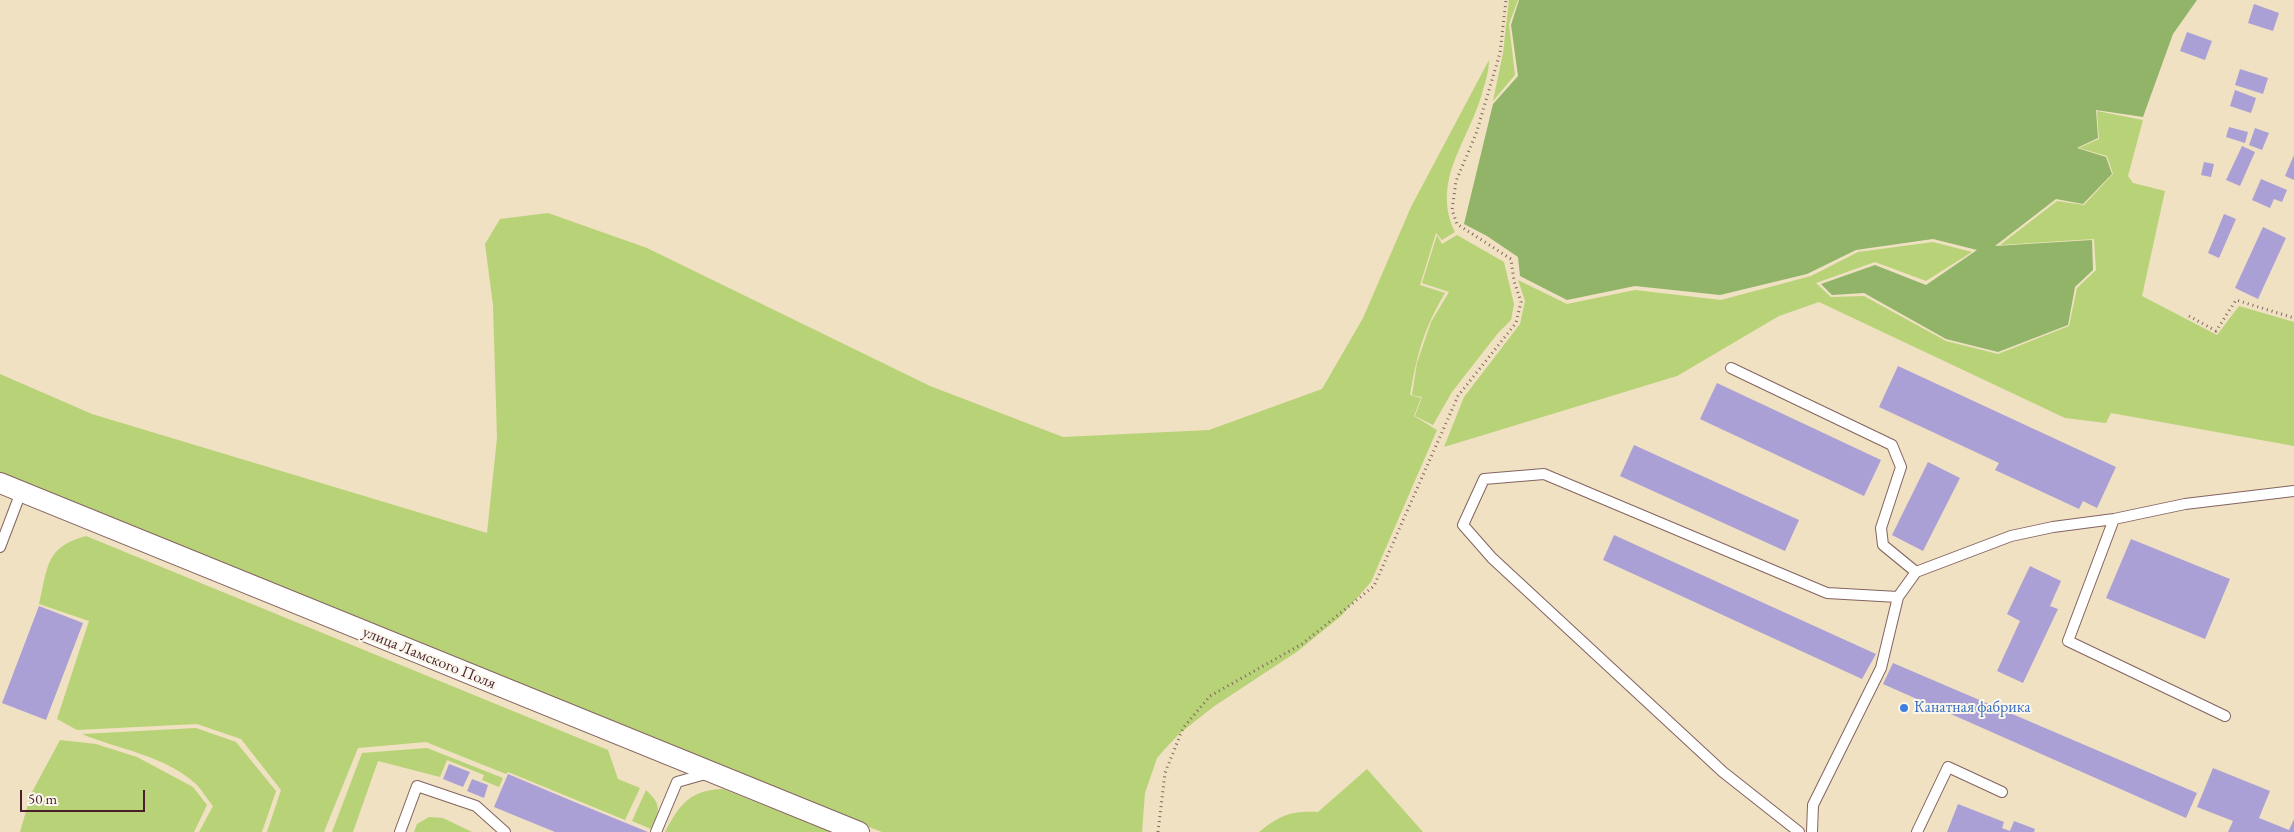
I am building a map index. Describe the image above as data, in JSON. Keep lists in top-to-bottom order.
{
  "streets": {
    "street": ["улица Ламского Поля"]
  },
  "places": ["Канатная фабрика"],
  "scale_bar": "50 m"
}
